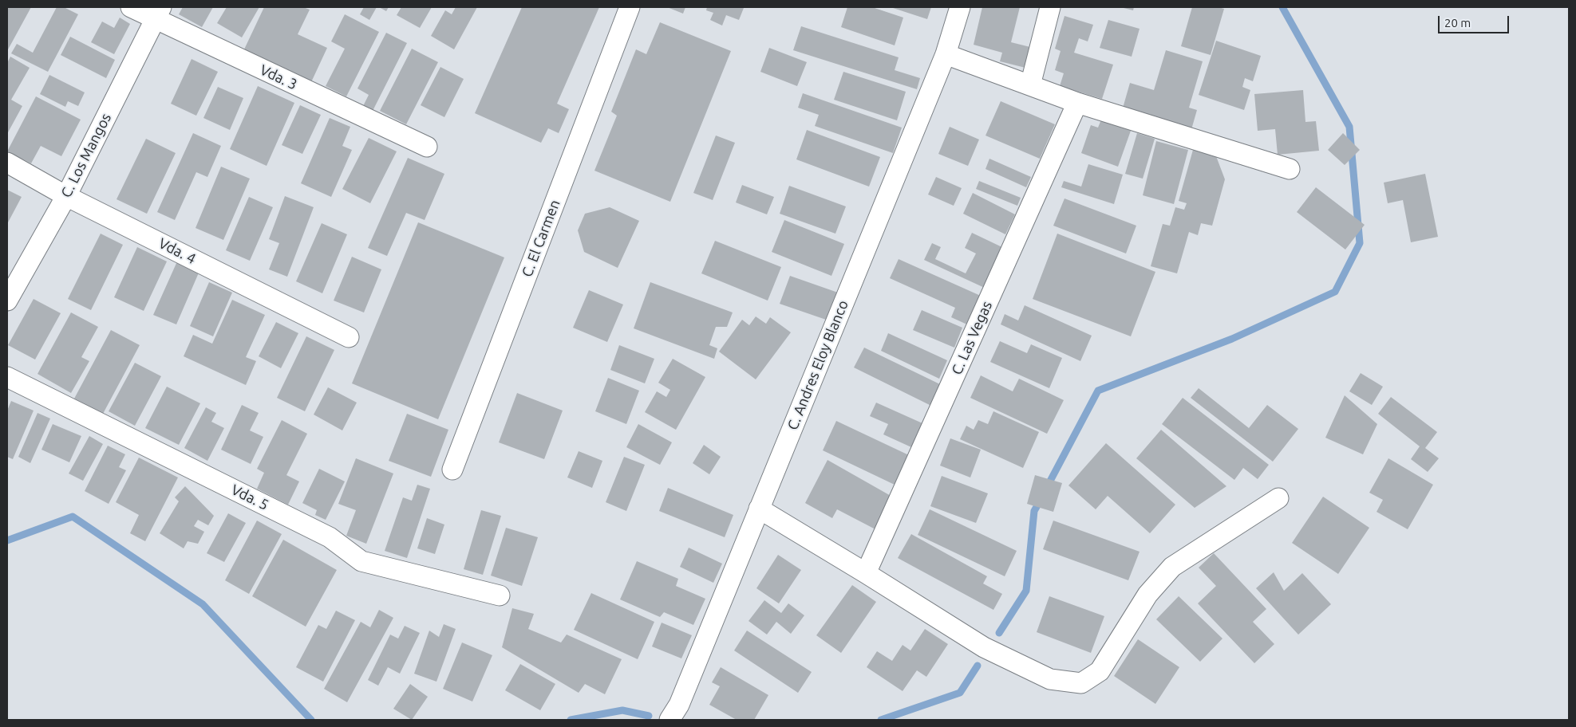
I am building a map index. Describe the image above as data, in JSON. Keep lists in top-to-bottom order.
{
  "streets": {
    "street": [
      "Vda. 3",
      "C. Los Mangos",
      "C. El Carmen",
      "Vda. 4",
      "C. Las Vegas",
      "C. Andres Eloy Blanco",
      "Vda. 5"
    ]
  },
  "crossings": [
    ["Vda. 3", "C. Los Mangos"],
    ["C. Los Mangos", "Vda. 4"]
  ],
  "scale_bar": "20 m"
}
